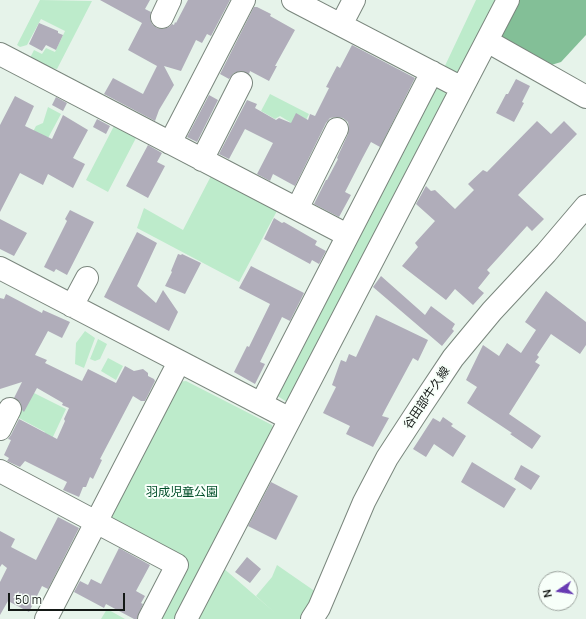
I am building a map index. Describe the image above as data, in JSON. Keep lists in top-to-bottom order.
{
  "streets": {
    "street": ["谷田部牛久線"]
  },
  "parks": ["羽成児童公園"],
  "scale_bar": "50 m",
  "north": "left"
}
